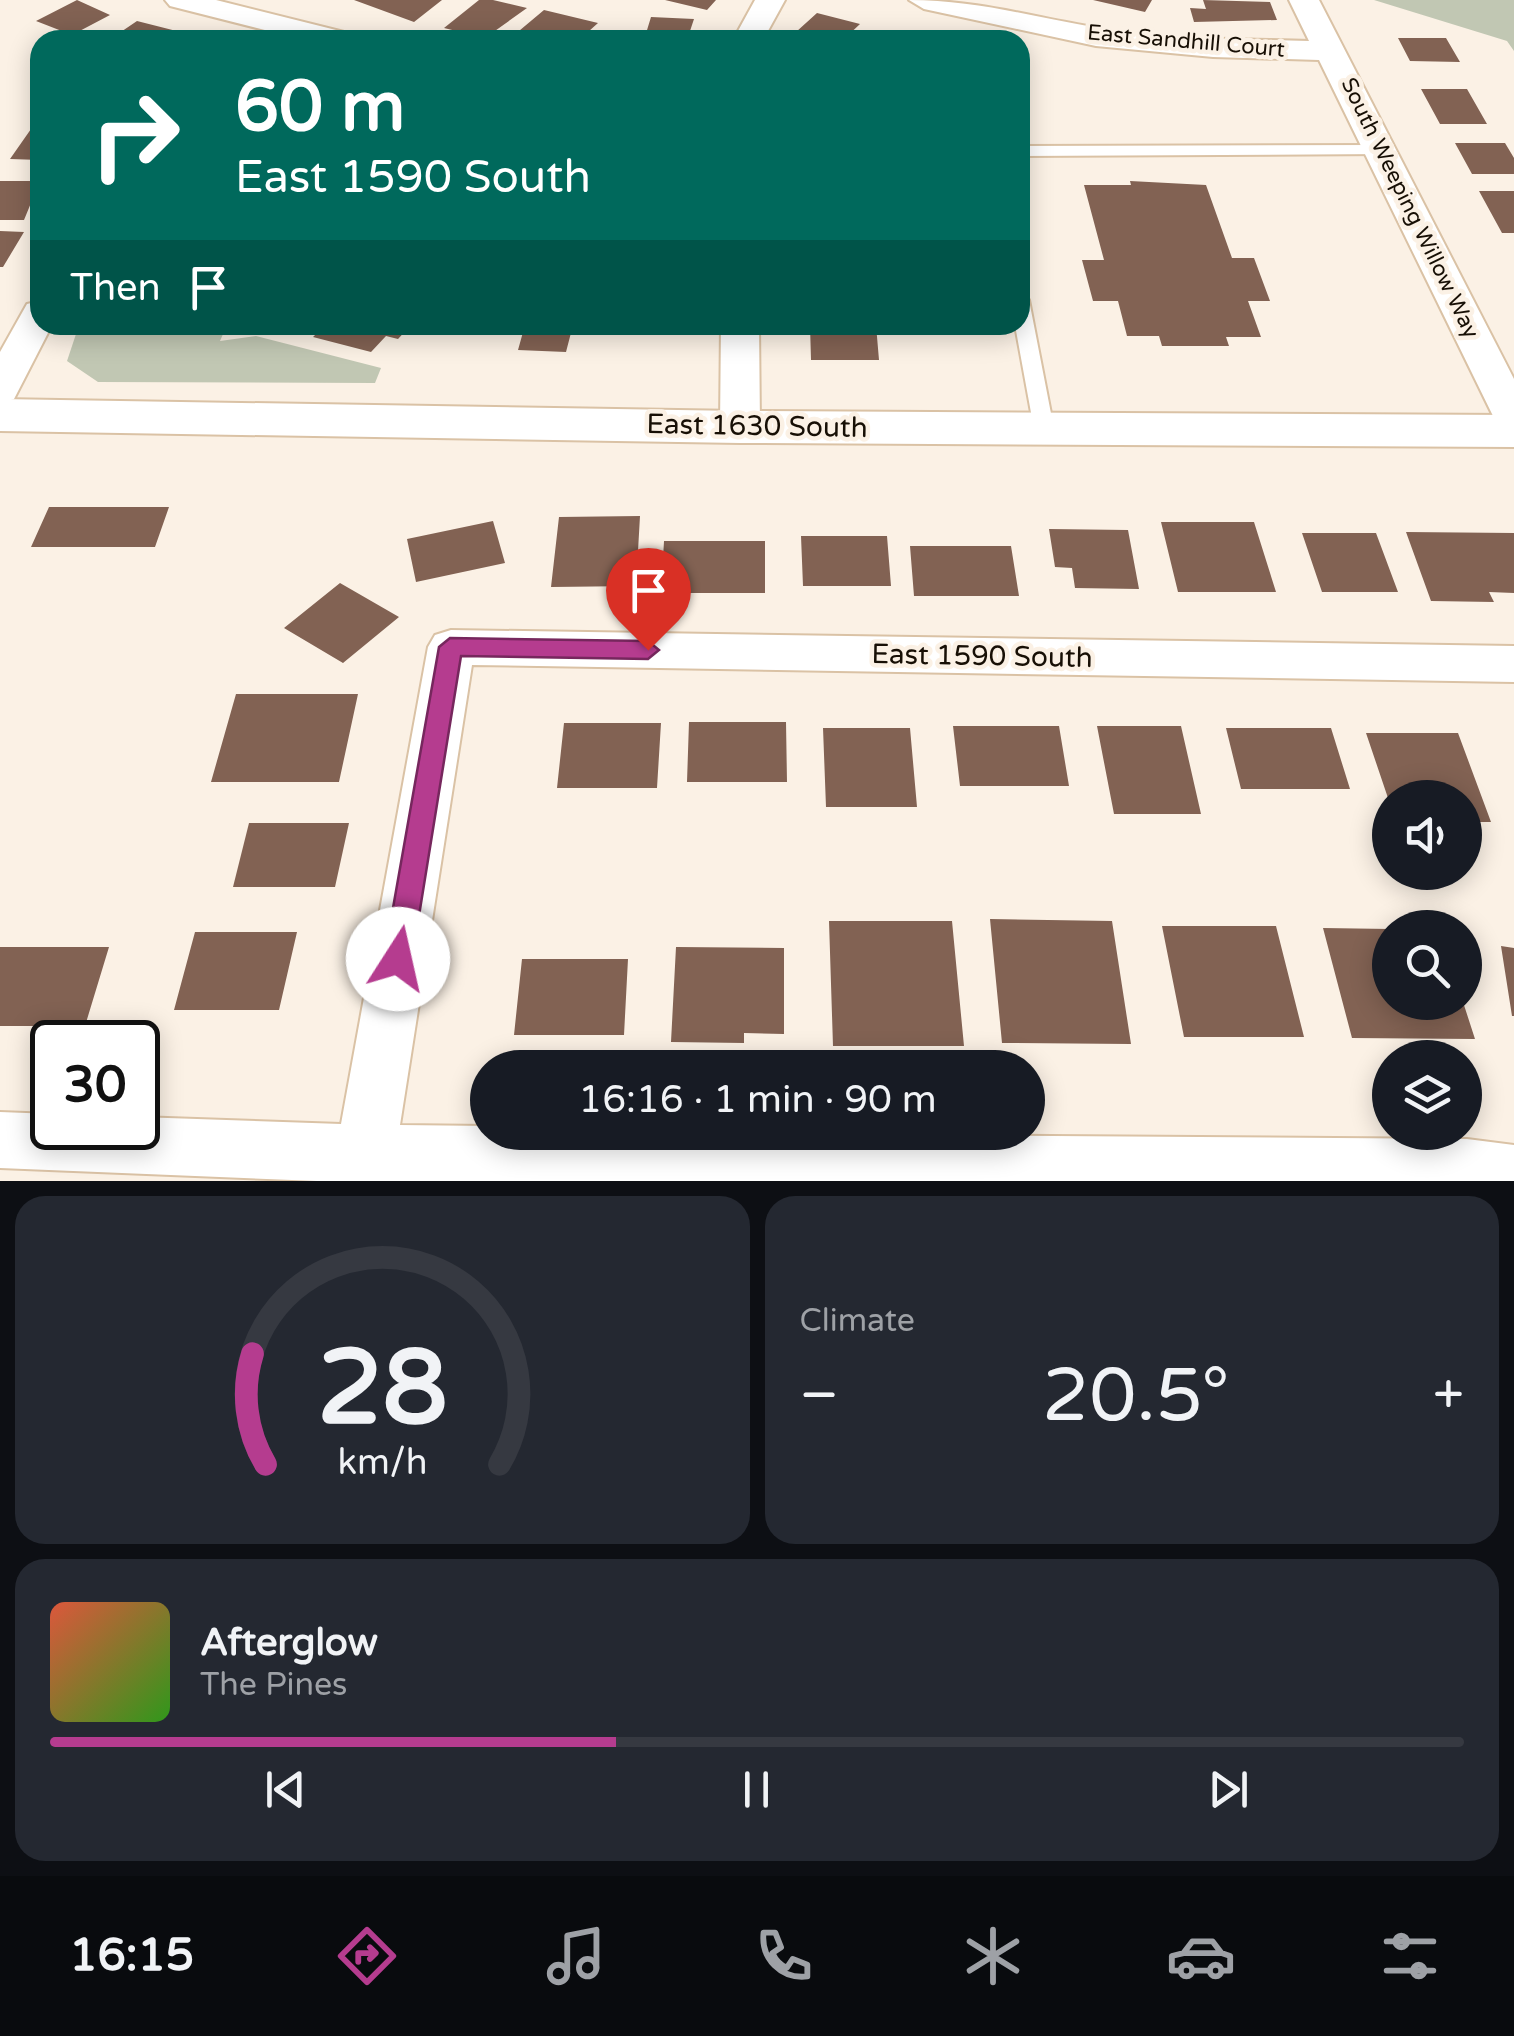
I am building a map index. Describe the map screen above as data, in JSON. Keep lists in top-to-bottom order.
{
  "streets": {
    "street": [
      "East Sandhill Court",
      "South Weeping Willow Way",
      "East 1630 South",
      "East 1590 South"
    ]
  },
  "crossings": [
    ["East Sandhill Court", "South Weeping Willow Way"]
  ],
  "page": {
    "turn": ["60 m", "East 1590 South"],
    "then": "Then",
    "limit": "30",
    "trip": "16:16 · 1 min · 90 m",
    "tile": "Climate",
    "heat": ["−", "20.5°", "+"],
    "song": ["Afterglow", "The Pines"],
    "tabs": "16:15",
    "gauge": ["28", "km/h"]
  }
}
